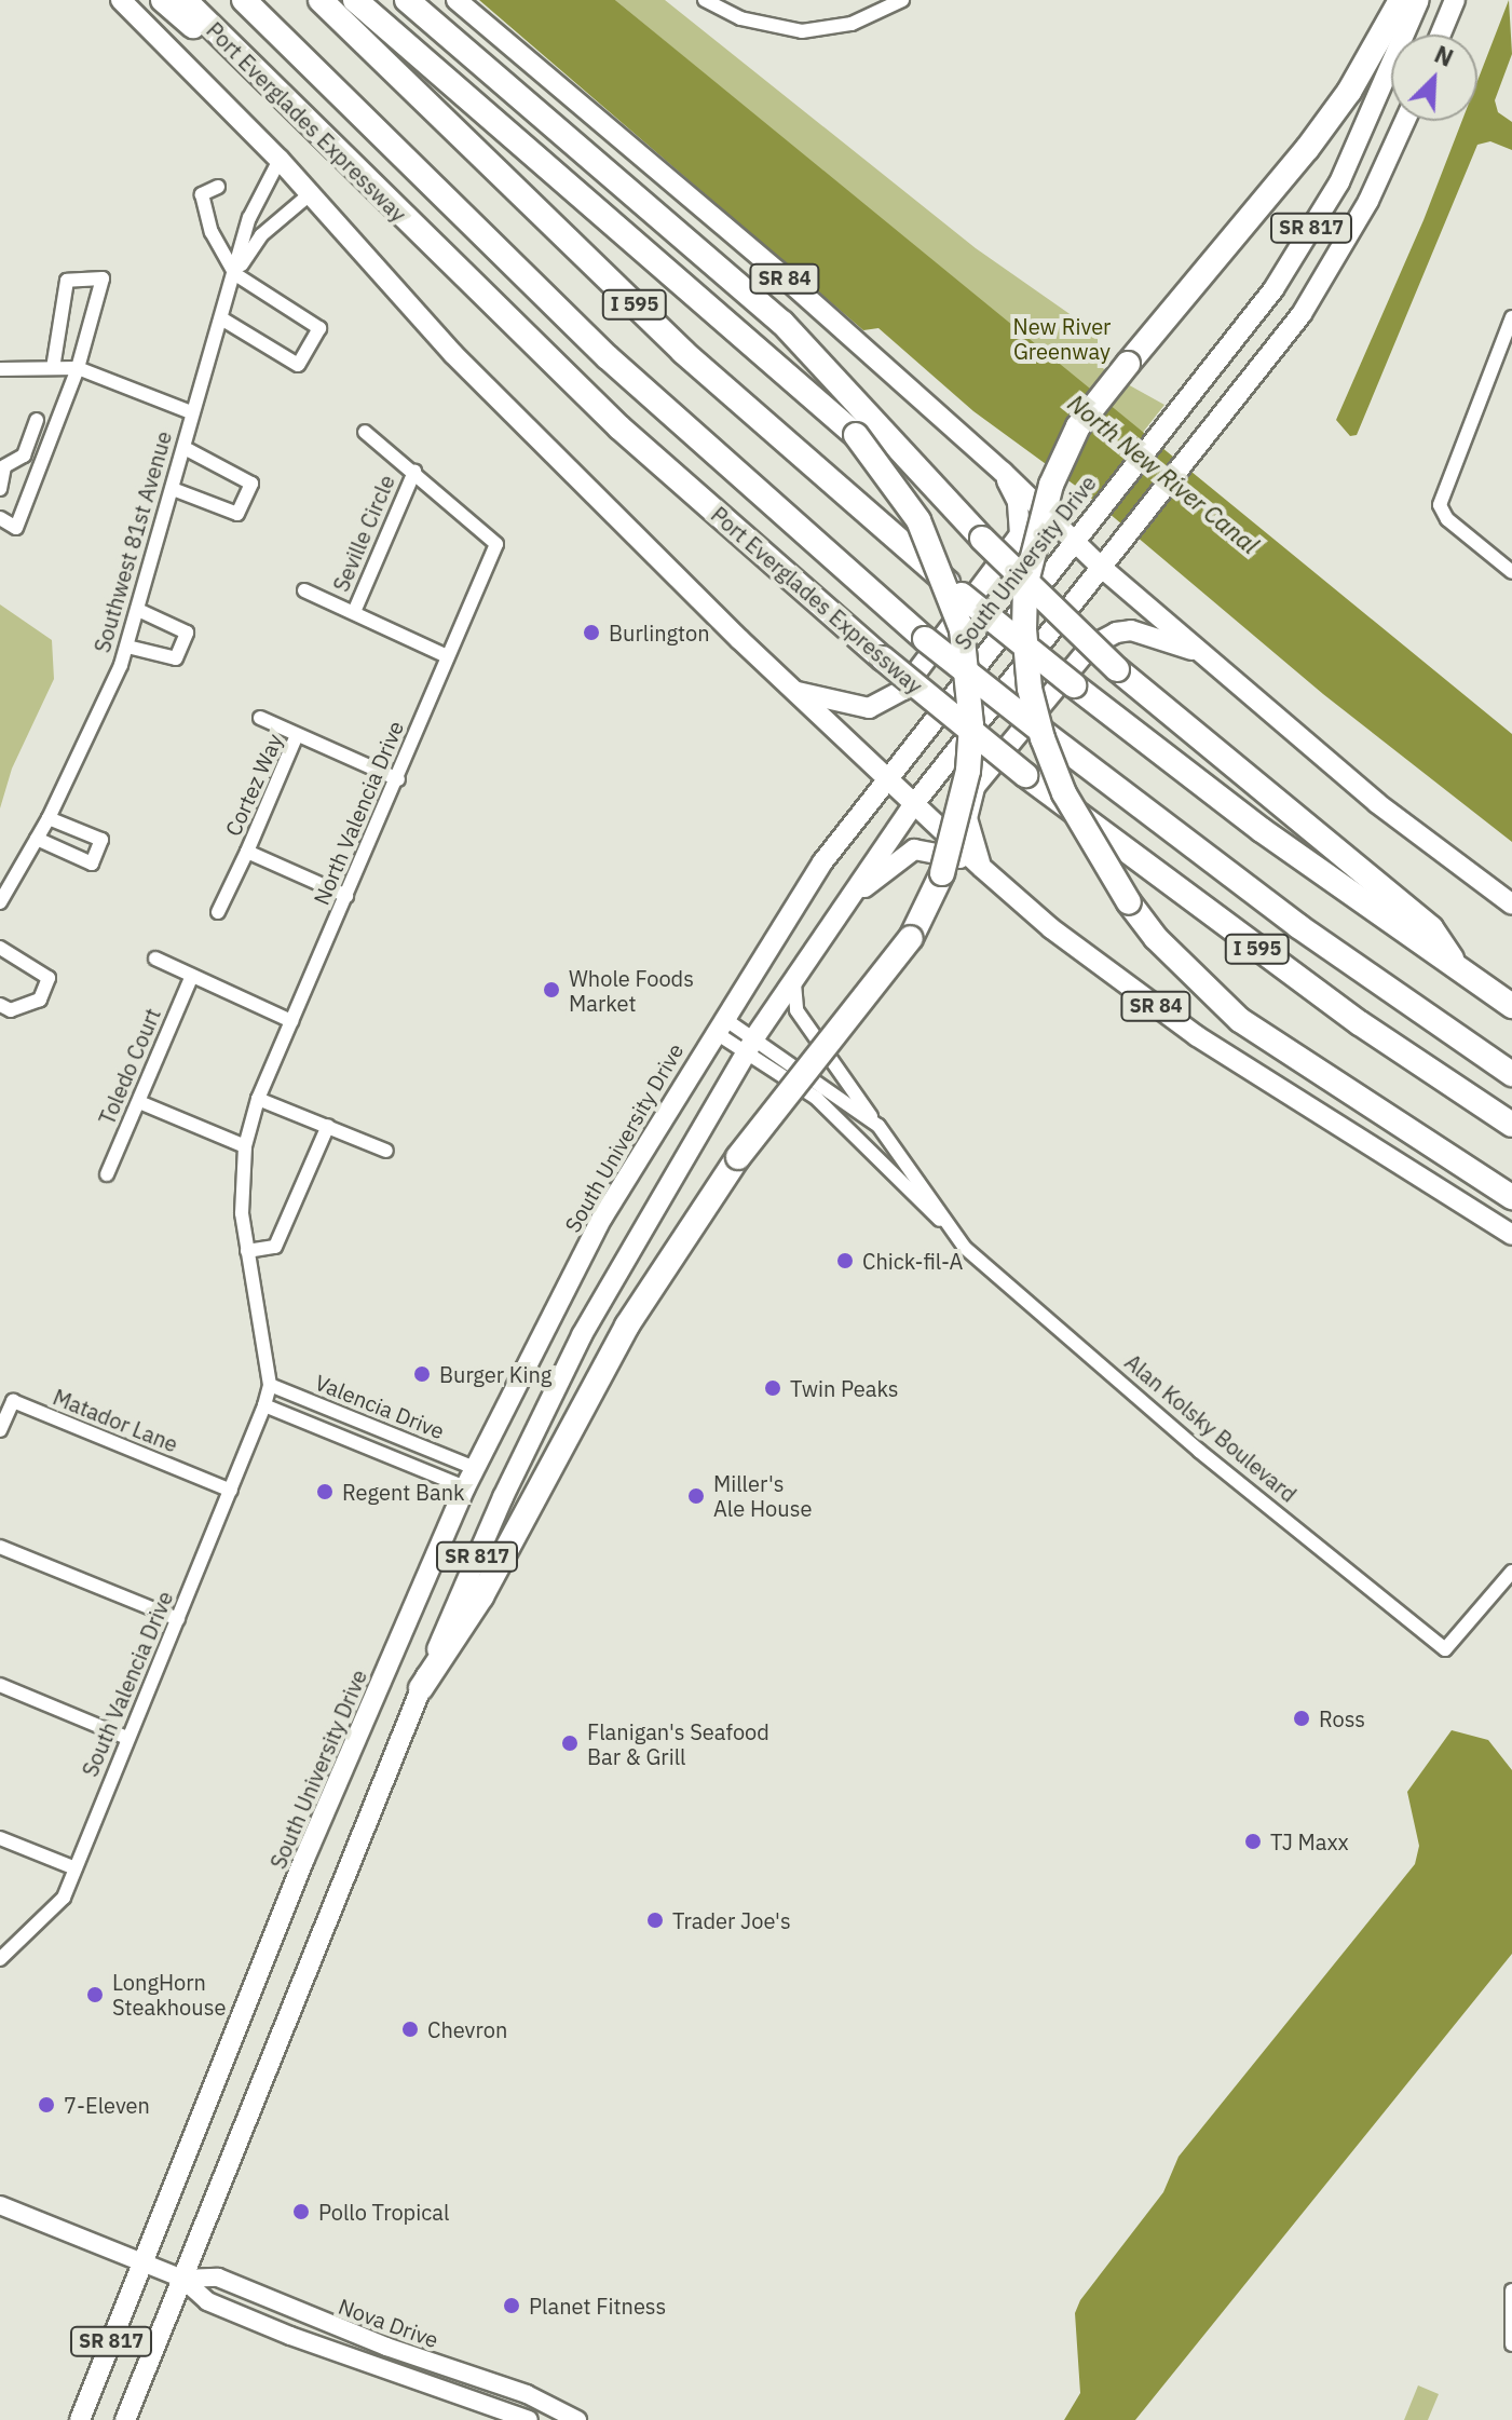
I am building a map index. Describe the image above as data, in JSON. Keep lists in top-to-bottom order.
{
  "streets": {
    "highway": ["Port Everglades Expressway", "I 595"],
    "main road": ["SR 817", "SR 84", "South University Drive"],
    "street": [
      "Seville Circle",
      "Southwest 81st Avenue",
      "Cortez Way",
      "North Valencia Drive",
      "Toledo Court",
      "Valencia Drive",
      "Matador Lane",
      "Alan Kolsky Boulevard",
      "South Valencia Drive",
      "Nova Drive"
    ]
  },
  "crossings": [
    ["SR 817", "SR 84"],
    ["SR 817", "Alan Kolsky Boulevard"],
    ["SR 817", "Nova Drive"],
    ["SR 84", "Southwest 81st Avenue"],
    ["SR 84", "South University Drive"],
    ["Seville Circle", "North Valencia Drive"],
    ["South University Drive", "Valencia Drive"],
    ["South University Drive", "Alan Kolsky Boulevard"],
    ["South University Drive", "Nova Drive"],
    ["Cortez Way", "North Valencia Drive"],
    ["North Valencia Drive", "Valencia Drive"],
    ["North Valencia Drive", "South Valencia Drive"],
    ["Valencia Drive", "South Valencia Drive"],
    ["Matador Lane", "South Valencia Drive"]
  ],
  "water": ["North New River Canal"],
  "parks": ["New River Greenway"],
  "places": [
    "Burlington",
    "Whole Foods Market",
    "Chick-fil-A",
    "Burger King",
    "Twin Peaks",
    "Regent Bank",
    "Miller's Ale House",
    "Ross",
    "Flanigan's Seafood Bar & Grill",
    "TJ Maxx",
    "Trader Joe's",
    "LongHorn Steakhouse",
    "Chevron",
    "7-Eleven",
    "Pollo Tropical",
    "Planet Fitness"
  ],
  "north": "top right"
}
